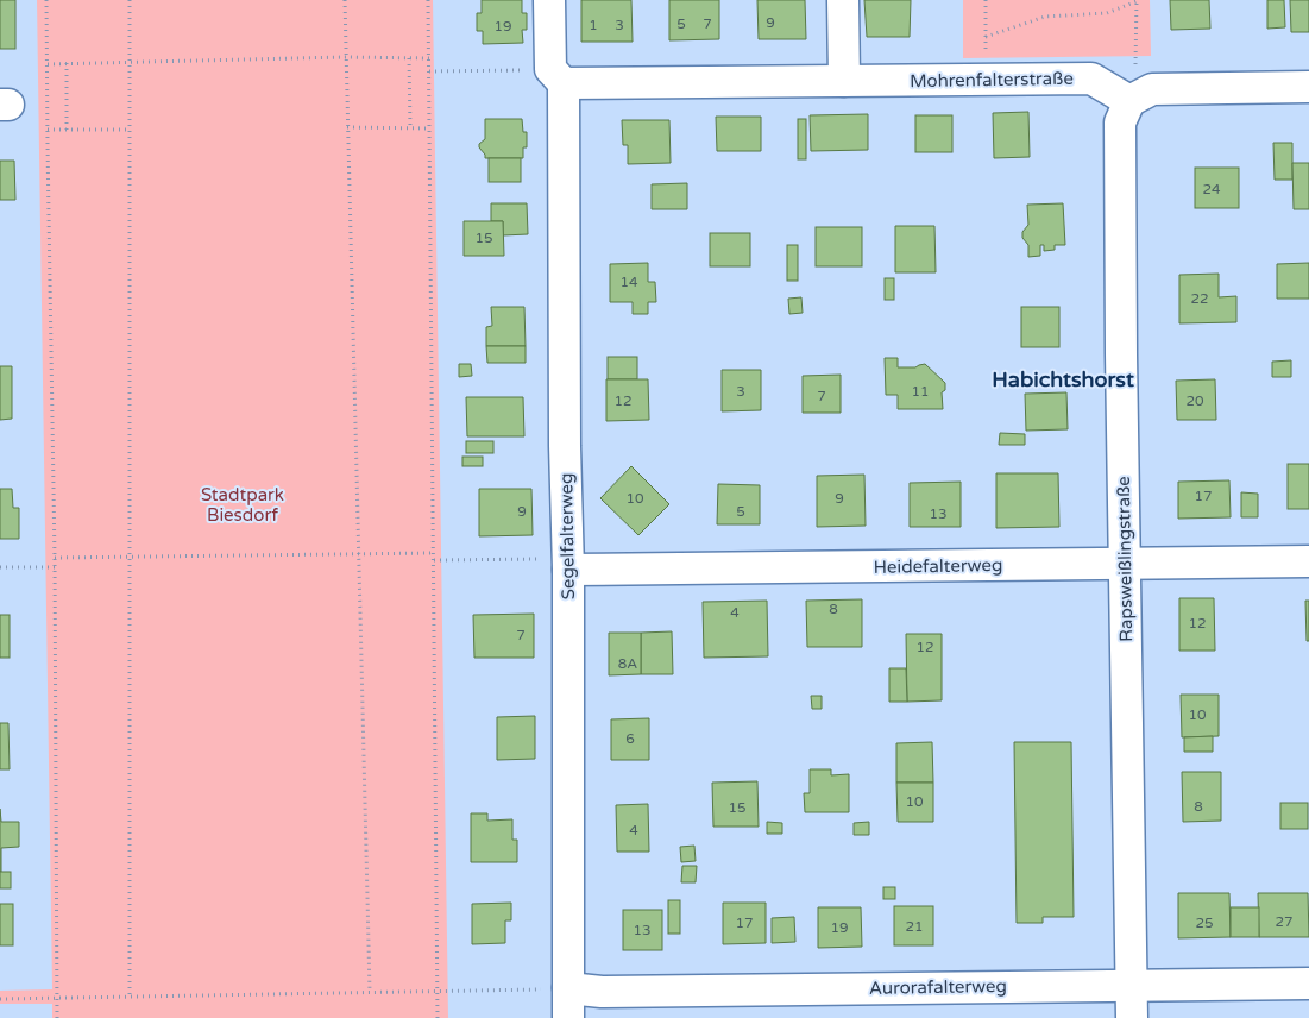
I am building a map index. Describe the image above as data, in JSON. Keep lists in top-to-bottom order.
{
  "streets": {
    "street": [
      "Mohrenfalterstraße",
      "Segelfalterweg",
      "Rapsweißlingstraße",
      "Heidefalterweg",
      "Aurorafalterweg"
    ]
  },
  "crossings": [
    ["Mohrenfalterstraße", "Segelfalterweg"],
    ["Mohrenfalterstraße", "Rapsweißlingstraße"],
    ["Segelfalterweg", "Heidefalterweg"],
    ["Segelfalterweg", "Aurorafalterweg"],
    ["Rapsweißlingstraße", "Heidefalterweg"],
    ["Rapsweißlingstraße", "Aurorafalterweg"]
  ],
  "districts": ["Habichtshorst"],
  "parks": ["Stadtpark Biesdorf"],
  "house_numbers": [
    "9",
    "5",
    "7",
    "1",
    "3",
    "19",
    "24",
    "15",
    "14",
    "22",
    "3",
    "11",
    "7",
    "12",
    "20",
    "17",
    "10",
    "9",
    "9",
    "5",
    "13",
    "8",
    "4",
    "12",
    "7",
    "12",
    "8A",
    "10",
    "6",
    "10",
    "8",
    "15",
    "4",
    "27",
    "17",
    "25",
    "21",
    "19",
    "13"
  ]
}
